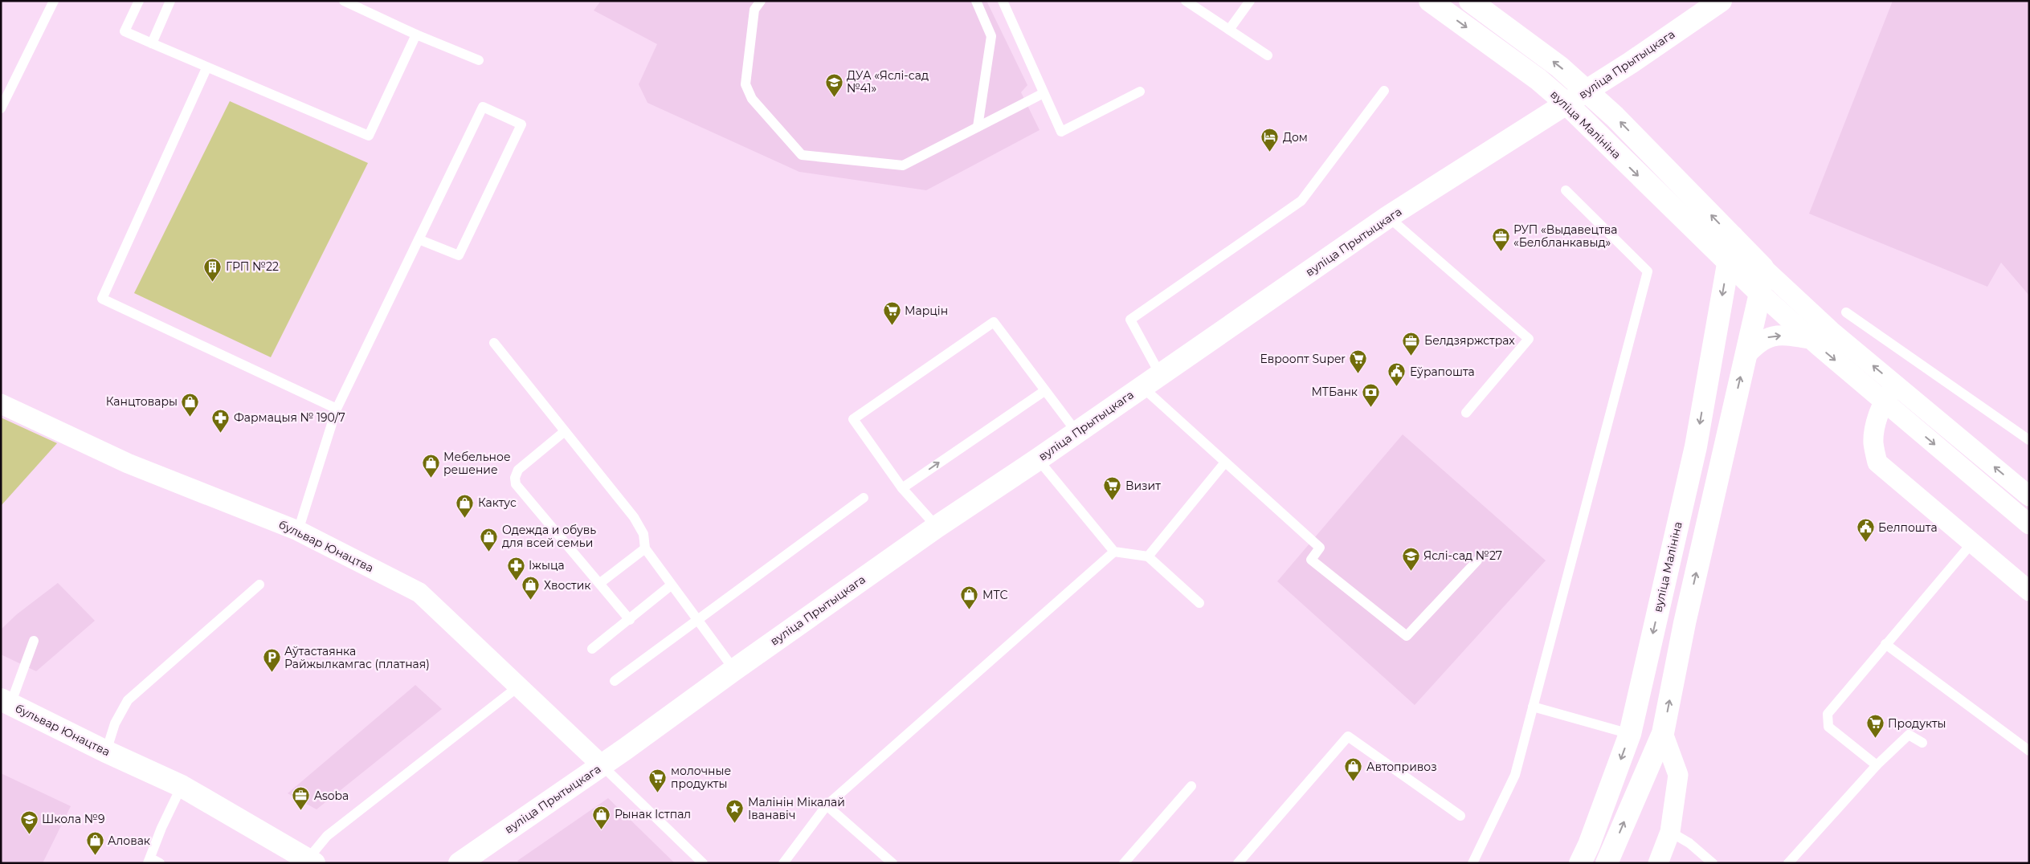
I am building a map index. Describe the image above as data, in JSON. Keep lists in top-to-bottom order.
{
  "streets": {
    "main road": ["вуліца Прытыцкага", "вуліца Малініна", "бульвар Юнацтва"]
  },
  "crossings": [
    ["вуліца Прытыцкага", "вуліца Малініна"],
    ["вуліца Прытыцкага", "бульвар Юнацтва"]
  ],
  "places": {
    "school or university": ["ДУА «Яслі-сад №41»", "Яслі-сад №27", "Школа №9"],
    "hotel": ["Дом"],
    "office": ["РУП «Выдавецтва «Белбланкавыд»", "Белдзяржстрах", "Asoba"],
    "building": ["ГРП №22"],
    "supermarket": [
      "Марцін",
      "Евроопт Super",
      "Визит",
      "Продукты",
      "молочные продукты"
    ],
    "public building": ["Еўрапошта", "Белпошта"],
    "bank": ["МТБанк"],
    "shop": [
      "Канцтовары",
      "Мебельное решение",
      "Кактус",
      "Одежда и обувь для всей семьи",
      "Хвостик",
      "МТС",
      "Автопривоз",
      "Рынак Істпал",
      "Аловак"
    ],
    "pharmacy": ["Фармацыя № 190/7", "Іжыца"],
    "parking": ["Аўтастаянка Райжылкамгас (платная)"],
    "place": ["Малінін Мікалай Іванавіч"]
  }
}
